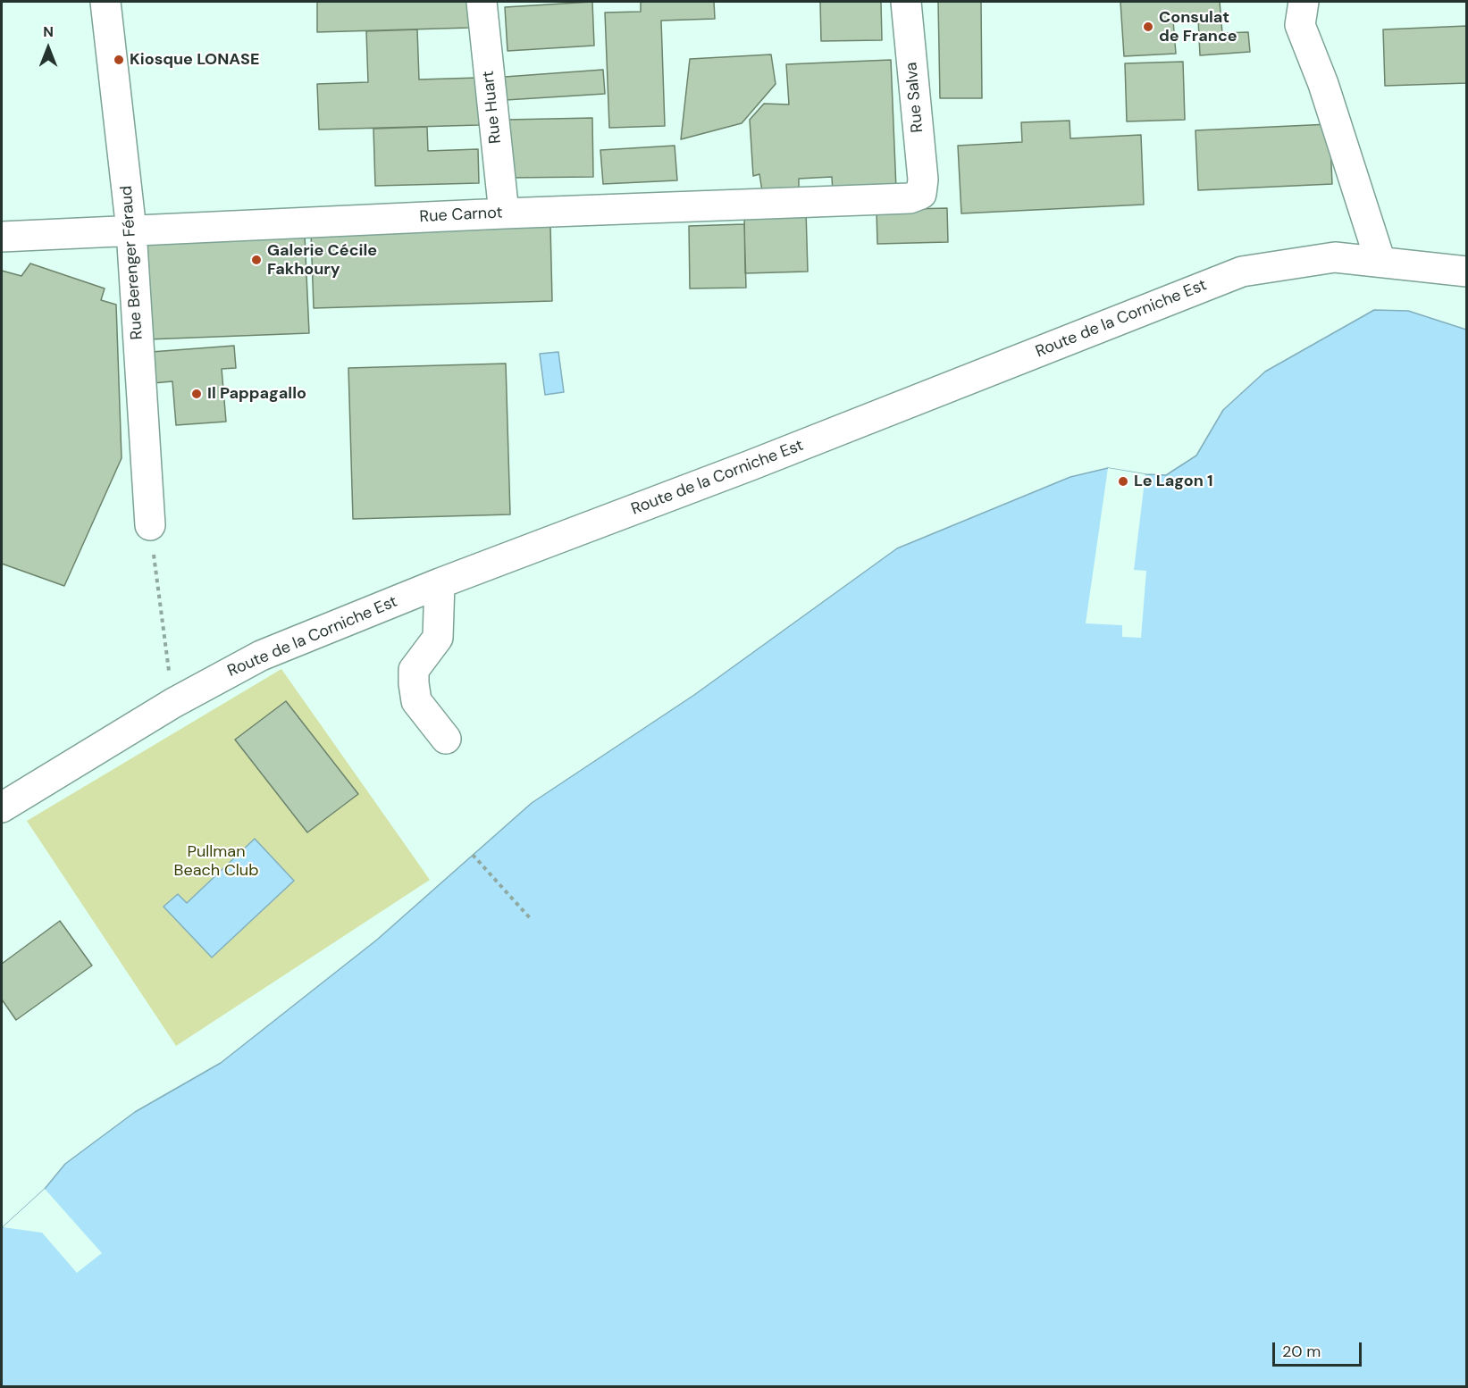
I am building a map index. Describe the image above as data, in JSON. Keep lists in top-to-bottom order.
{
  "streets": {
    "street": [
      "Rue Salva",
      "Rue Huart",
      "Rue Carnot",
      "Rue Berenger Féraud",
      "Route de la Corniche Est"
    ]
  },
  "crossings": [
    ["Rue Salva", "Rue Carnot"],
    ["Rue Huart", "Rue Carnot"],
    ["Rue Carnot", "Rue Berenger Féraud"]
  ],
  "parks": ["Pullman Beach Club"],
  "places": [
    "Consulat de France",
    "Kiosque LONASE",
    "Galerie Cécile Fakhoury",
    "Il Pappagallo",
    "Le Lagon 1"
  ],
  "scale_bar": "20 m",
  "north": "top"
}
